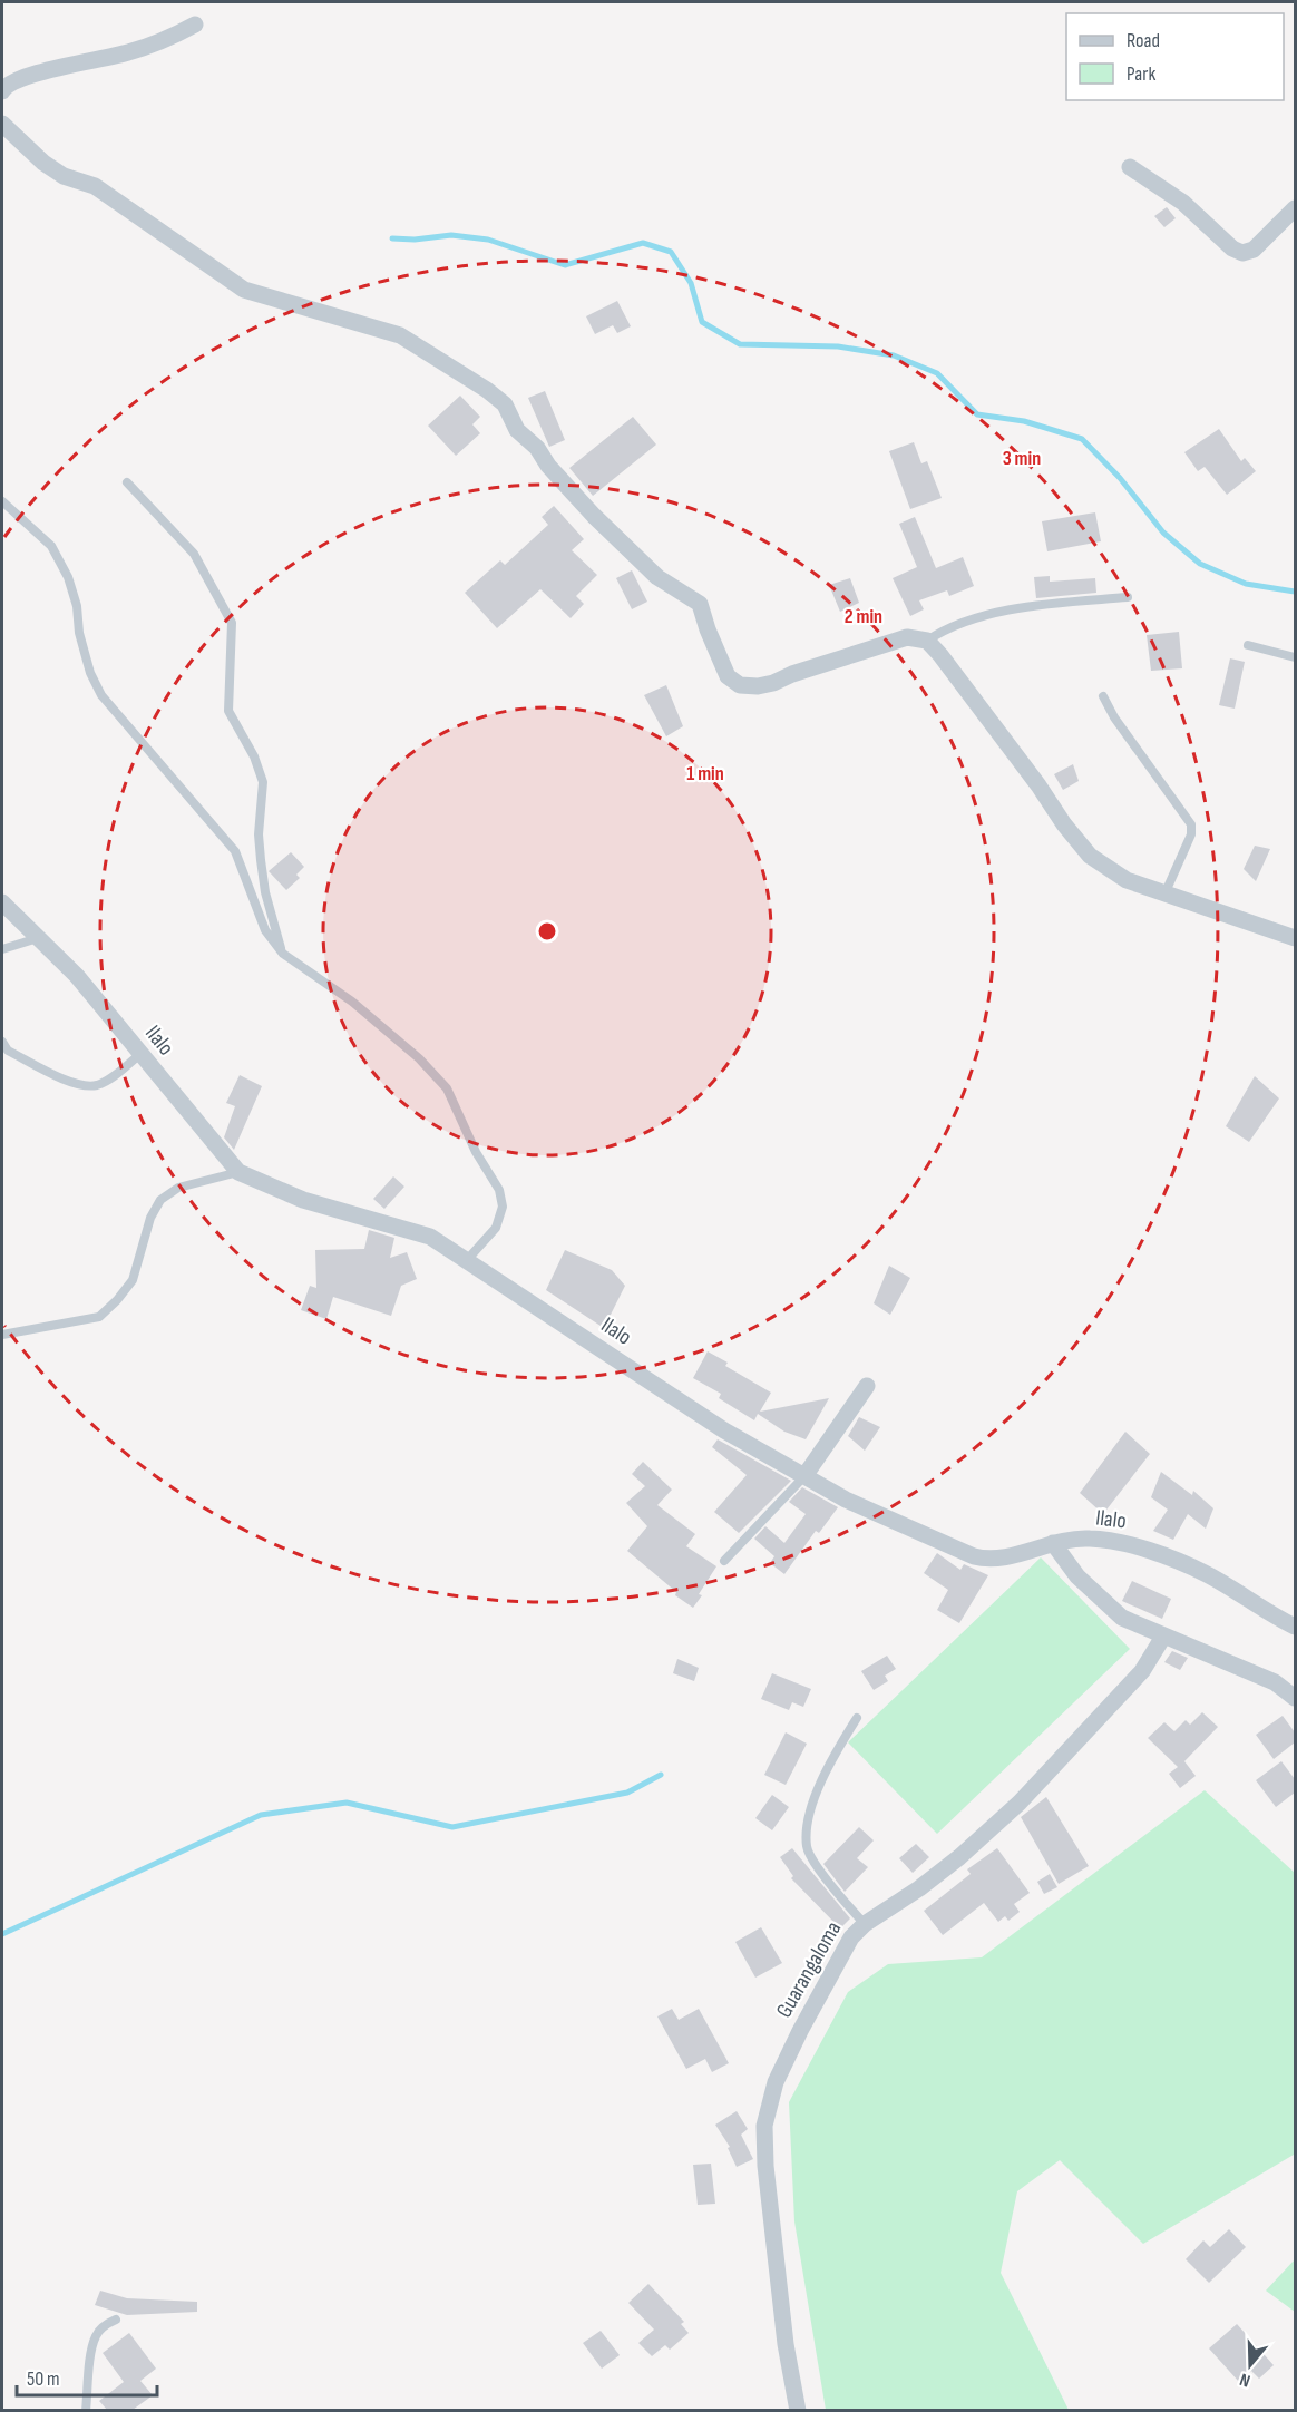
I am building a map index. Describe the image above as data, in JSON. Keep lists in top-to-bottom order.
{
  "streets": {
    "street": ["Ilalo", "Guarangaloma"]
  },
  "legend": ["Road", "Park"],
  "scale_bar": "50 m",
  "north": "bottom",
  "rings": ["3 min", "2 min", "1 min"]
}
